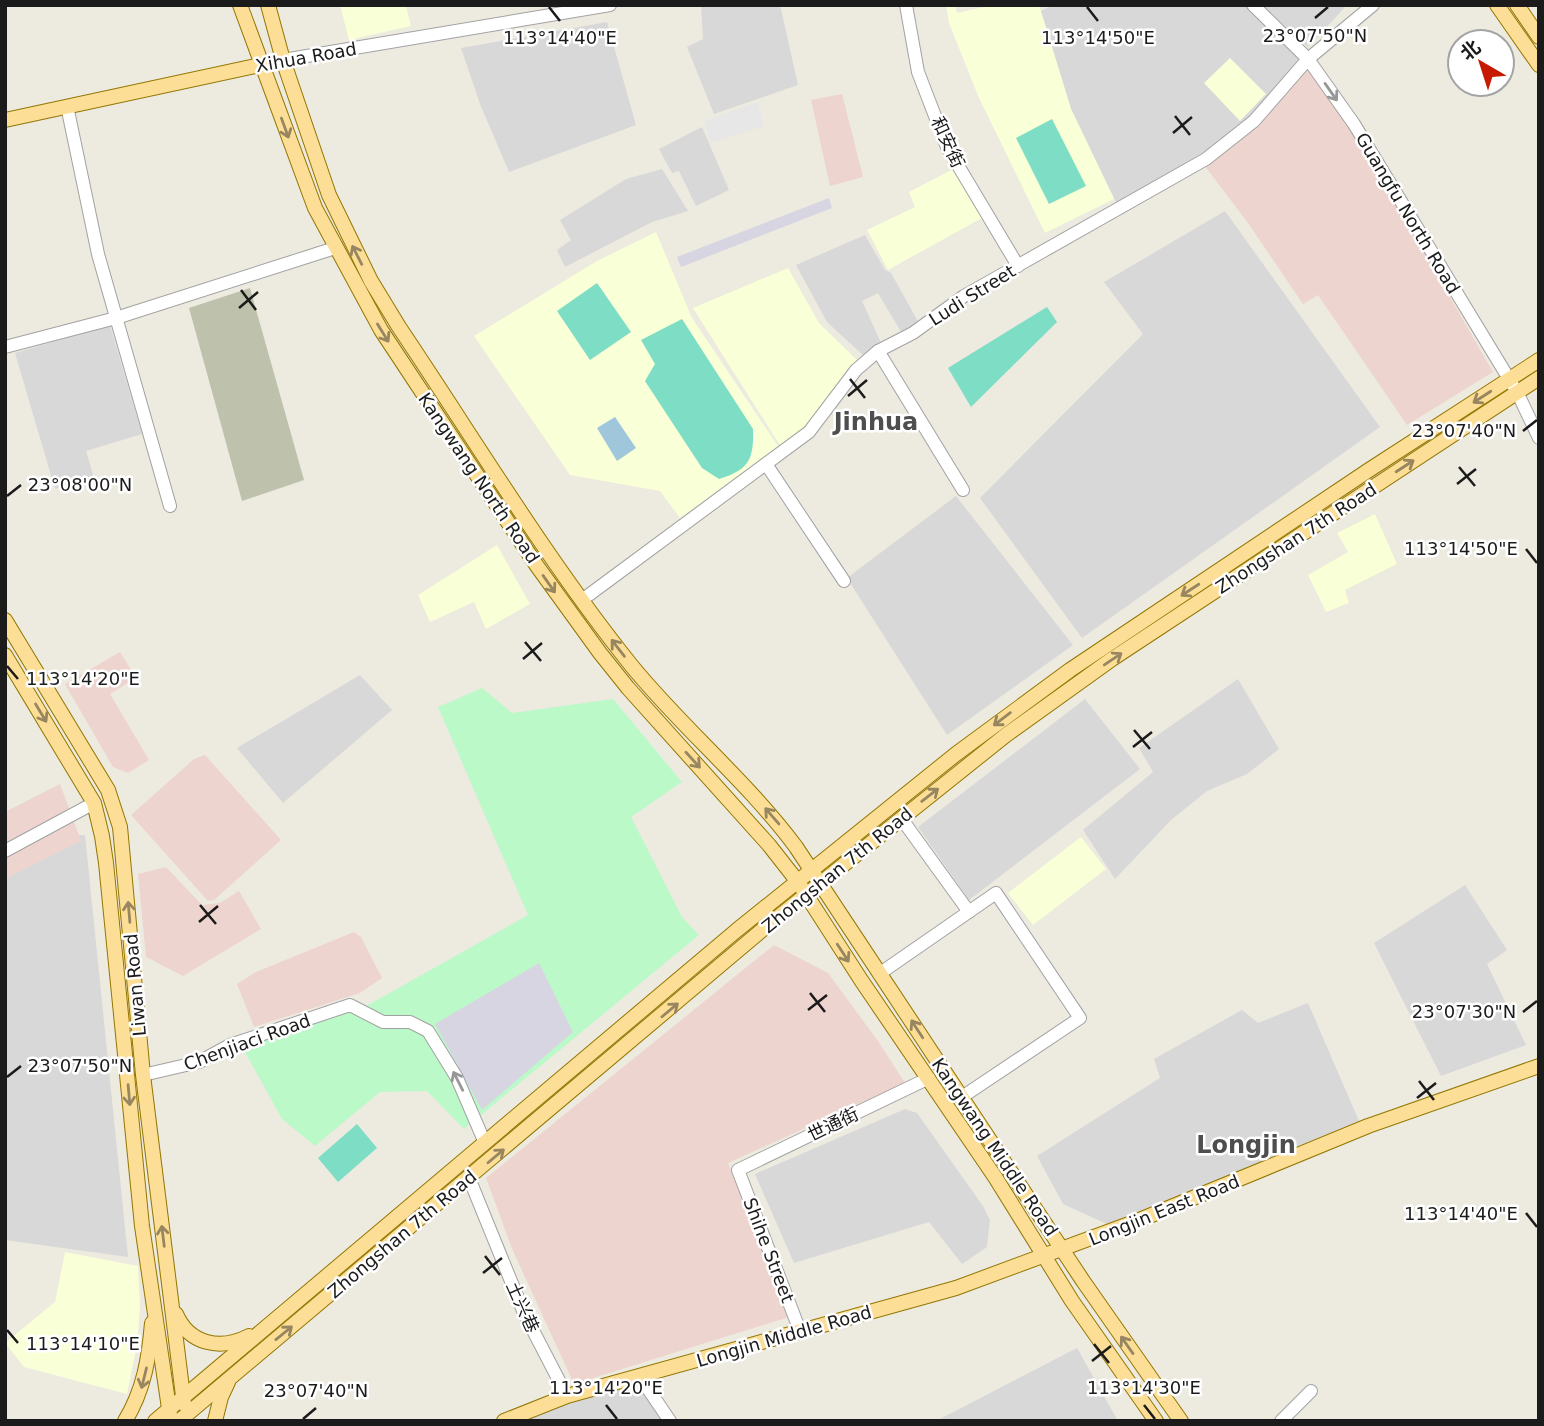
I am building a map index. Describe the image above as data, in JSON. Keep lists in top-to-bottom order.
{
  "streets": {
    "main road": [
      "Xihua Road",
      "Kangwang North Road",
      "Zhongshan 7th Road",
      "Liwan Road",
      "Kangwang Middle Road",
      "Longjin East Road",
      "Longjin Middle Road"
    ],
    "street": [
      "和安街",
      "Guangfu North Road",
      "Ludi Street",
      "Chenjiaci Road",
      "世通街",
      "Shihe Street",
      "土兴巷"
    ]
  },
  "crossings": [
    ["Xihua Road", "Kangwang North Road"],
    ["和安街", "Ludi Street"],
    ["Guangfu North Road", "Ludi Street"],
    ["Guangfu North Road", "Zhongshan 7th Road"],
    ["Ludi Street", "Kangwang North Road"],
    ["Kangwang North Road", "Zhongshan 7th Road"],
    ["Kangwang North Road", "Kangwang Middle Road"],
    ["Zhongshan 7th Road", "Liwan Road"],
    ["Zhongshan 7th Road", "Chenjiaci Road"],
    ["Zhongshan 7th Road", "Kangwang Middle Road"],
    ["Zhongshan 7th Road", "土兴巷"],
    ["Liwan Road", "Chenjiaci Road"],
    ["世通街", "Kangwang Middle Road"],
    ["世通街", "Shihe Street"],
    ["Kangwang Middle Road", "Longjin East Road"],
    ["Kangwang Middle Road", "Longjin Middle Road"],
    ["Longjin East Road", "Longjin Middle Road"],
    ["Shihe Street", "Longjin Middle Road"],
    ["土兴巷", "Longjin Middle Road"]
  ],
  "one_way": ["Guangfu North Road", "Chenjiaci Road"],
  "districts": ["Jinhua", "Longjin"],
  "north": "top left",
  "coordinates": [
    "23°07'50\"N",
    "113°14'40\"E",
    "113°14'50\"E",
    "23°07'40\"N",
    "23°08'00\"N",
    "113°14'20\"E",
    "23°07'30\"N",
    "113°14'10\"E",
    "113°14'30\"E"
  ]
}
